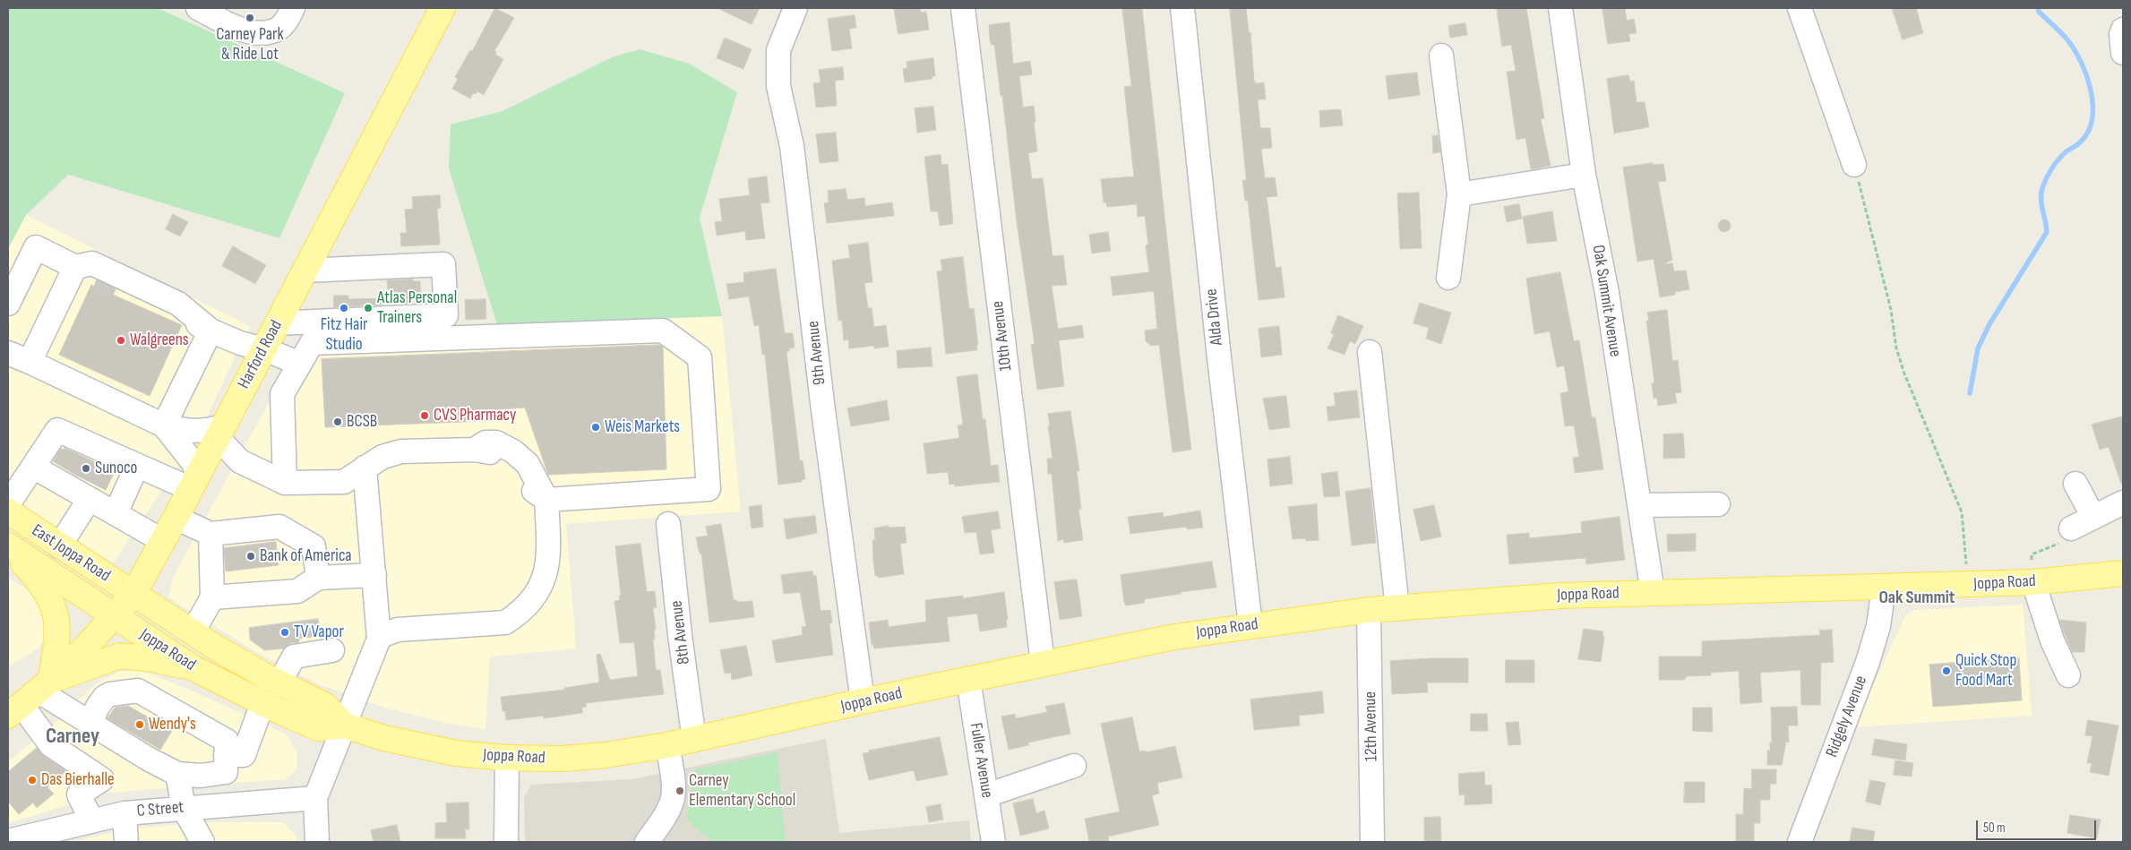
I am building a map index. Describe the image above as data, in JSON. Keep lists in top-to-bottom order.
{
  "streets": {
    "main road": ["Harford Road", "East Joppa Road", "Joppa Road"],
    "street": [
      "Oak Summit Avenue",
      "Alda Drive",
      "10th Avenue",
      "9th Avenue",
      "8th Avenue",
      "Ridgely Avenue",
      "12th Avenue",
      "Fuller Avenue",
      "C Street"
    ]
  },
  "crossings": [
    ["Oak Summit Avenue", "Joppa Road"],
    ["Alda Drive", "Joppa Road"],
    ["10th Avenue", "Joppa Road"],
    ["9th Avenue", "Joppa Road"],
    ["Harford Road", "East Joppa Road"],
    ["Harford Road", "Joppa Road"],
    ["East Joppa Road", "Joppa Road"],
    ["Joppa Road", "8th Avenue"],
    ["Joppa Road", "Ridgely Avenue"],
    ["Joppa Road", "12th Avenue"],
    ["Joppa Road", "Fuller Avenue"]
  ],
  "districts": ["Oak Summit", "Carney"],
  "places": [
    "Carney Park & Ride Lot",
    "Fitz Hair Studio",
    "Atlas Personal Trainers",
    "Walgreens",
    "CVS Pharmacy",
    "BCSB",
    "Weis Markets",
    "Sunoco",
    "Bank of America",
    "TV Vapor",
    "Quick Stop Food Mart",
    "Wendy's",
    "Das Bierhalle",
    "Carney Elementary School"
  ],
  "scale_bar": "50 m"
}
